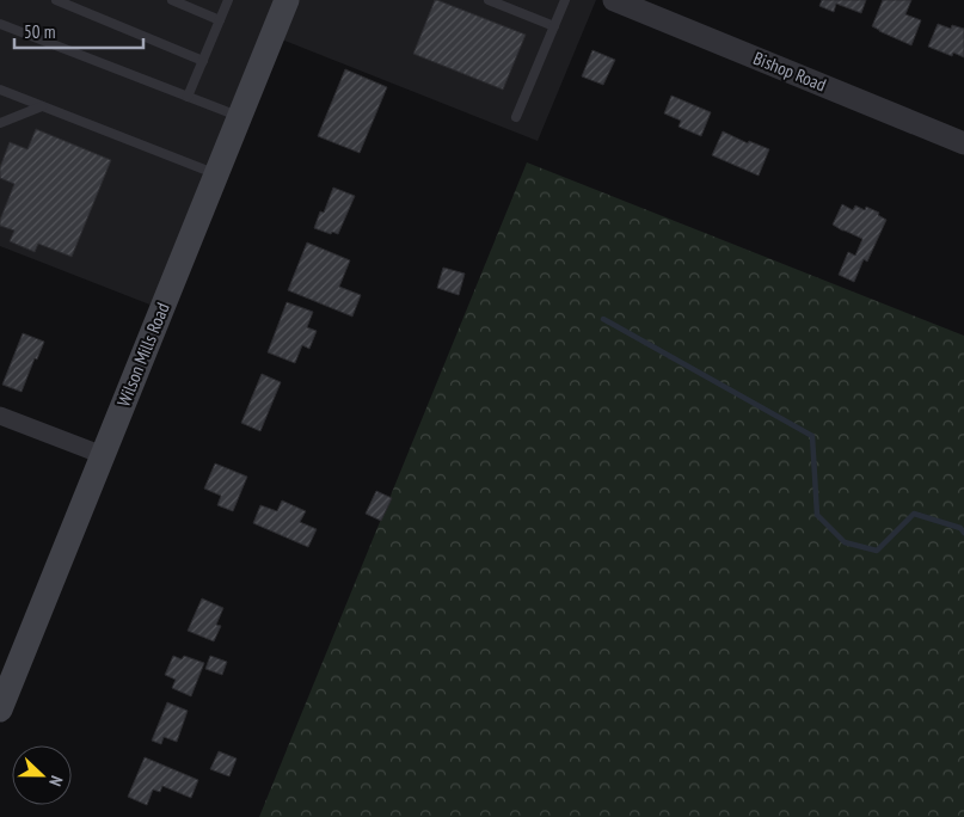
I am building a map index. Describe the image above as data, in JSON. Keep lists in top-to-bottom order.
{
  "streets": {
    "main road": ["Wilson Mills Road"],
    "street": ["Bishop Road"]
  },
  "scale_bar": "50 m",
  "north": "right"
}
